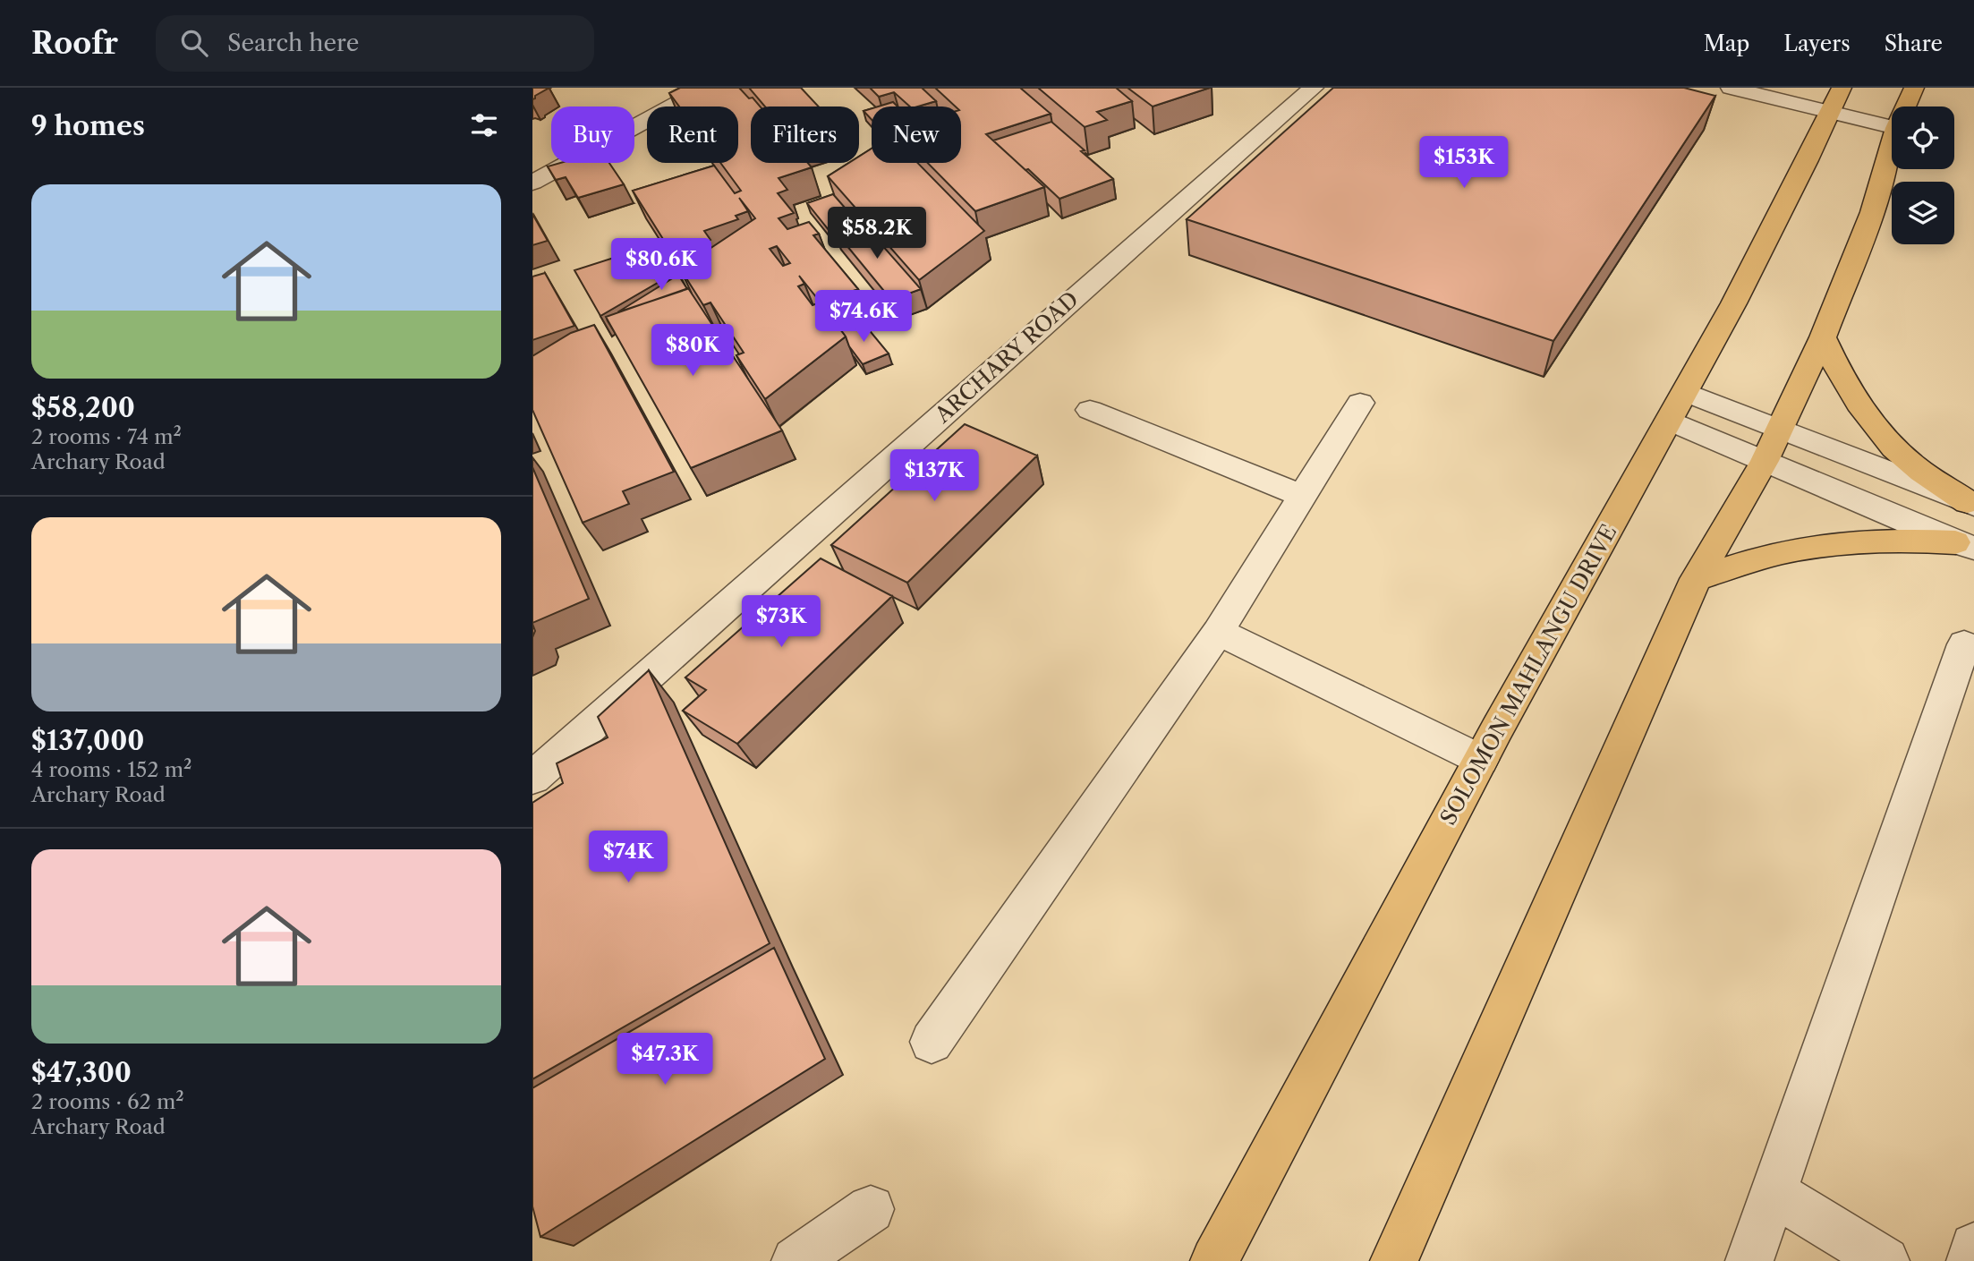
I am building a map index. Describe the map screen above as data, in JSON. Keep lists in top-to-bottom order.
{
  "streets": {
    "main road": ["SOLOMON MAHLANGU DRIVE"],
    "street": ["ARCHARY ROAD"]
  },
  "page": {
    "header": "Roofr",
    "search": "Search here",
    "nav": ["Map", "Layers", "Share"],
    "heading": "9 homes",
    "chip": [
      "Buy",
      "Rent",
      "Filters",
      "New"
    ],
    "price": [
      "$153K",
      "$58.2K",
      "$80.6K",
      "$74.6K",
      "$80K",
      "$137K",
      "$73K",
      "$74K",
      "$47.3K"
    ],
    "list": [
      {
        "name": "$58,200",
        "note": "2 rooms · 74 m² · Archary Road"
      },
      {
        "name": "$137,000",
        "note": "4 rooms · 152 m² · Archary Road"
      },
      {
        "name": "$47,300",
        "note": "2 rooms · 62 m² · Archary Road"
      }
    ]
  }
}
